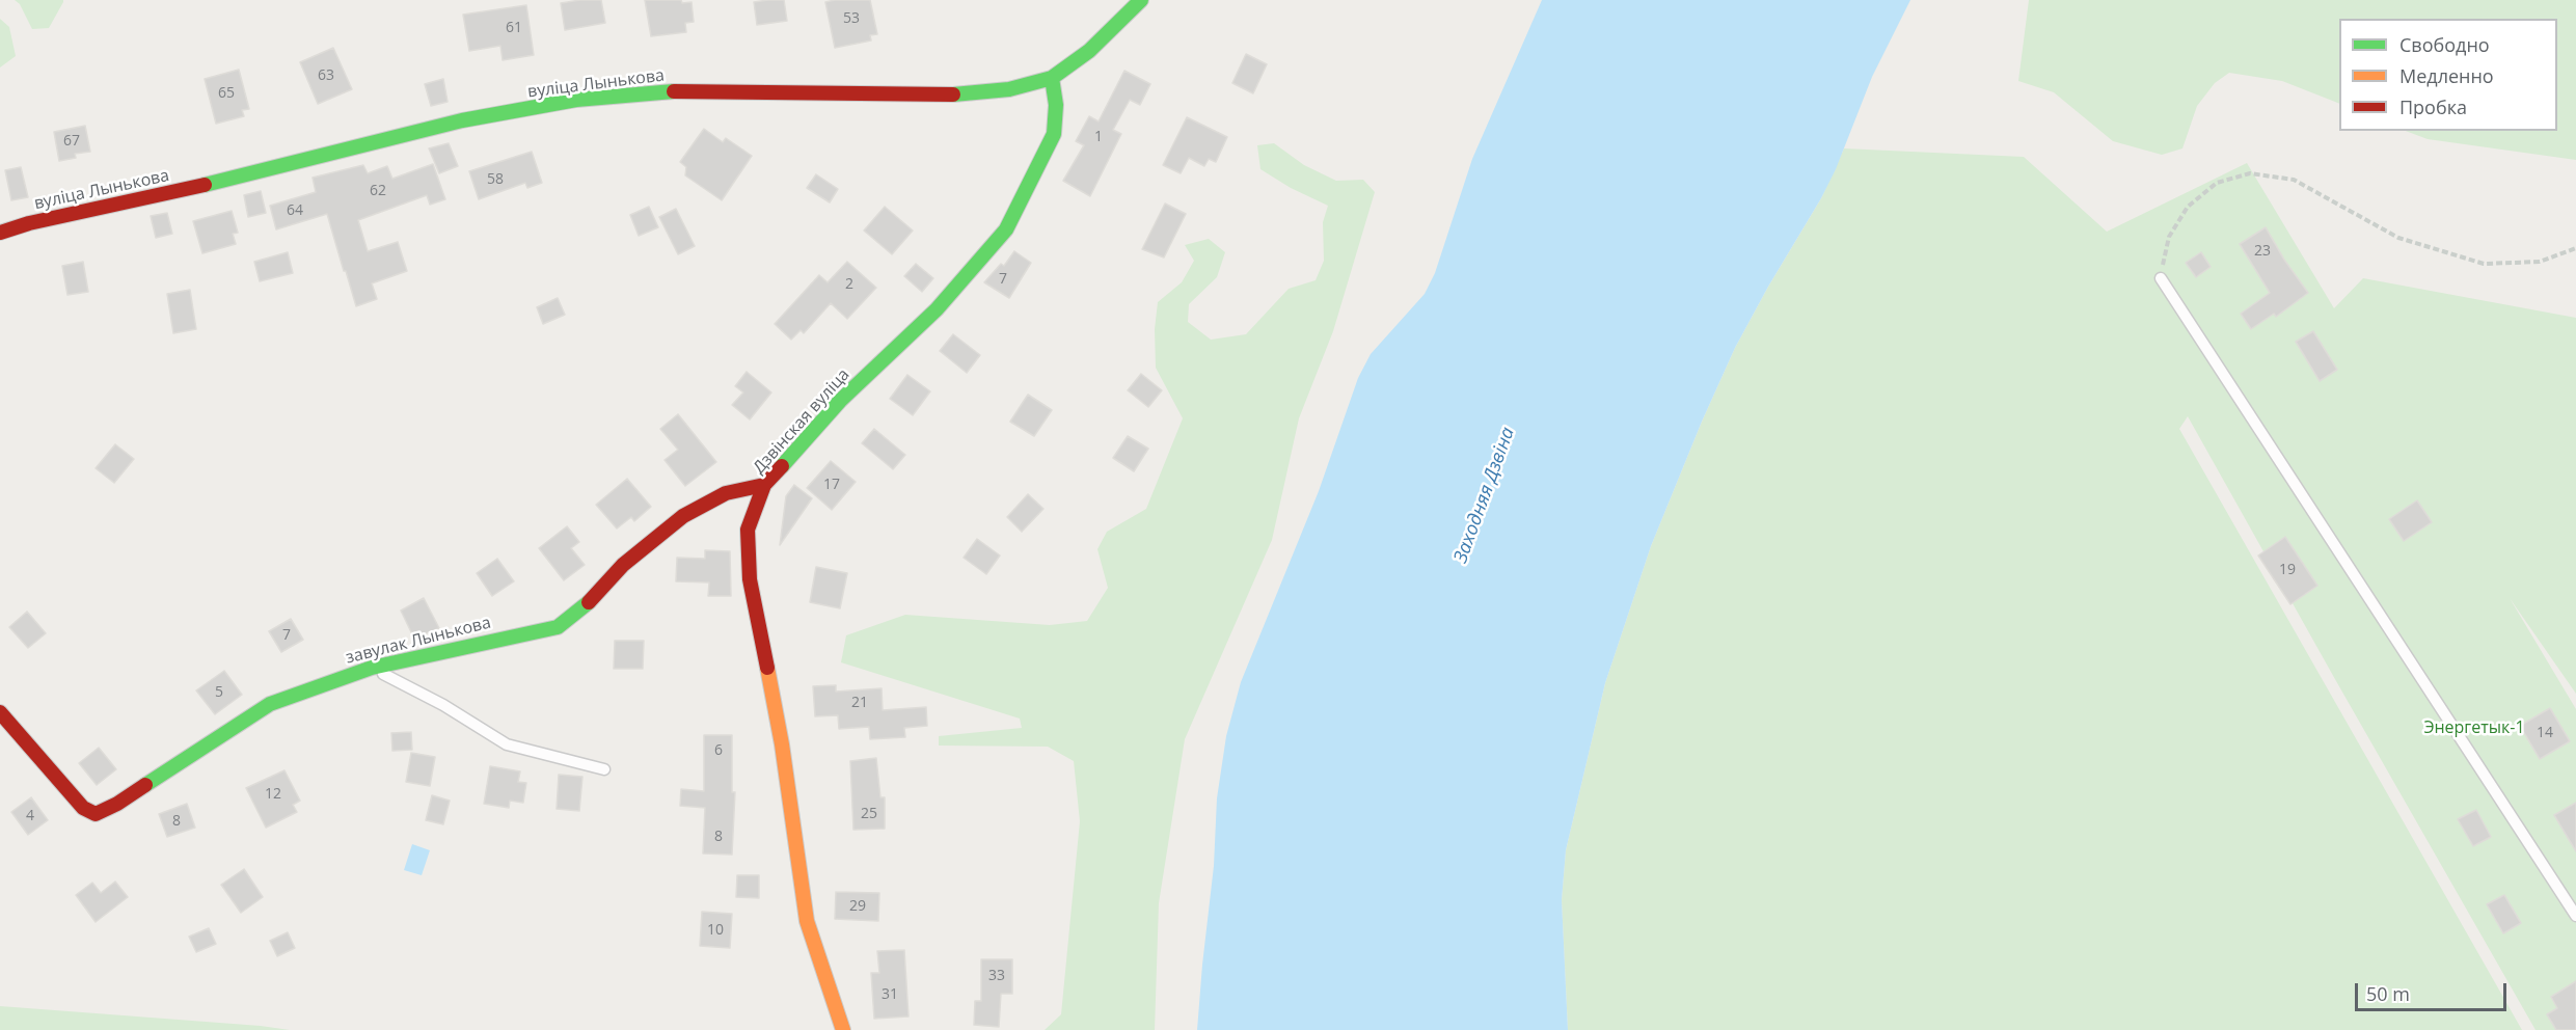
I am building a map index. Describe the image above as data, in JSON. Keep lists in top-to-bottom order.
{
  "streets": {
    "street": ["вуліца Лынькова", "Дзвінская вуліца", "завулак Лынькова"]
  },
  "crossings": [
    ["вуліца Лынькова", "Дзвінская вуліца"],
    ["Дзвінская вуліца", "завулак Лынькова"]
  ],
  "water": ["Заходняя Дзвіна"],
  "parks": ["Энергетык-1"],
  "house_numbers": [
    "53",
    "61",
    "63",
    "65",
    "1",
    "67",
    "58",
    "62",
    "64",
    "23",
    "7",
    "2",
    "17",
    "19",
    "7",
    "5",
    "21",
    "14",
    "6",
    "12",
    "25",
    "4",
    "8",
    "8",
    "29",
    "10",
    "33",
    "31"
  ],
  "legend": ["Свободно", "Медленно", "Пробка"],
  "scale_bar": "50 m"
}
